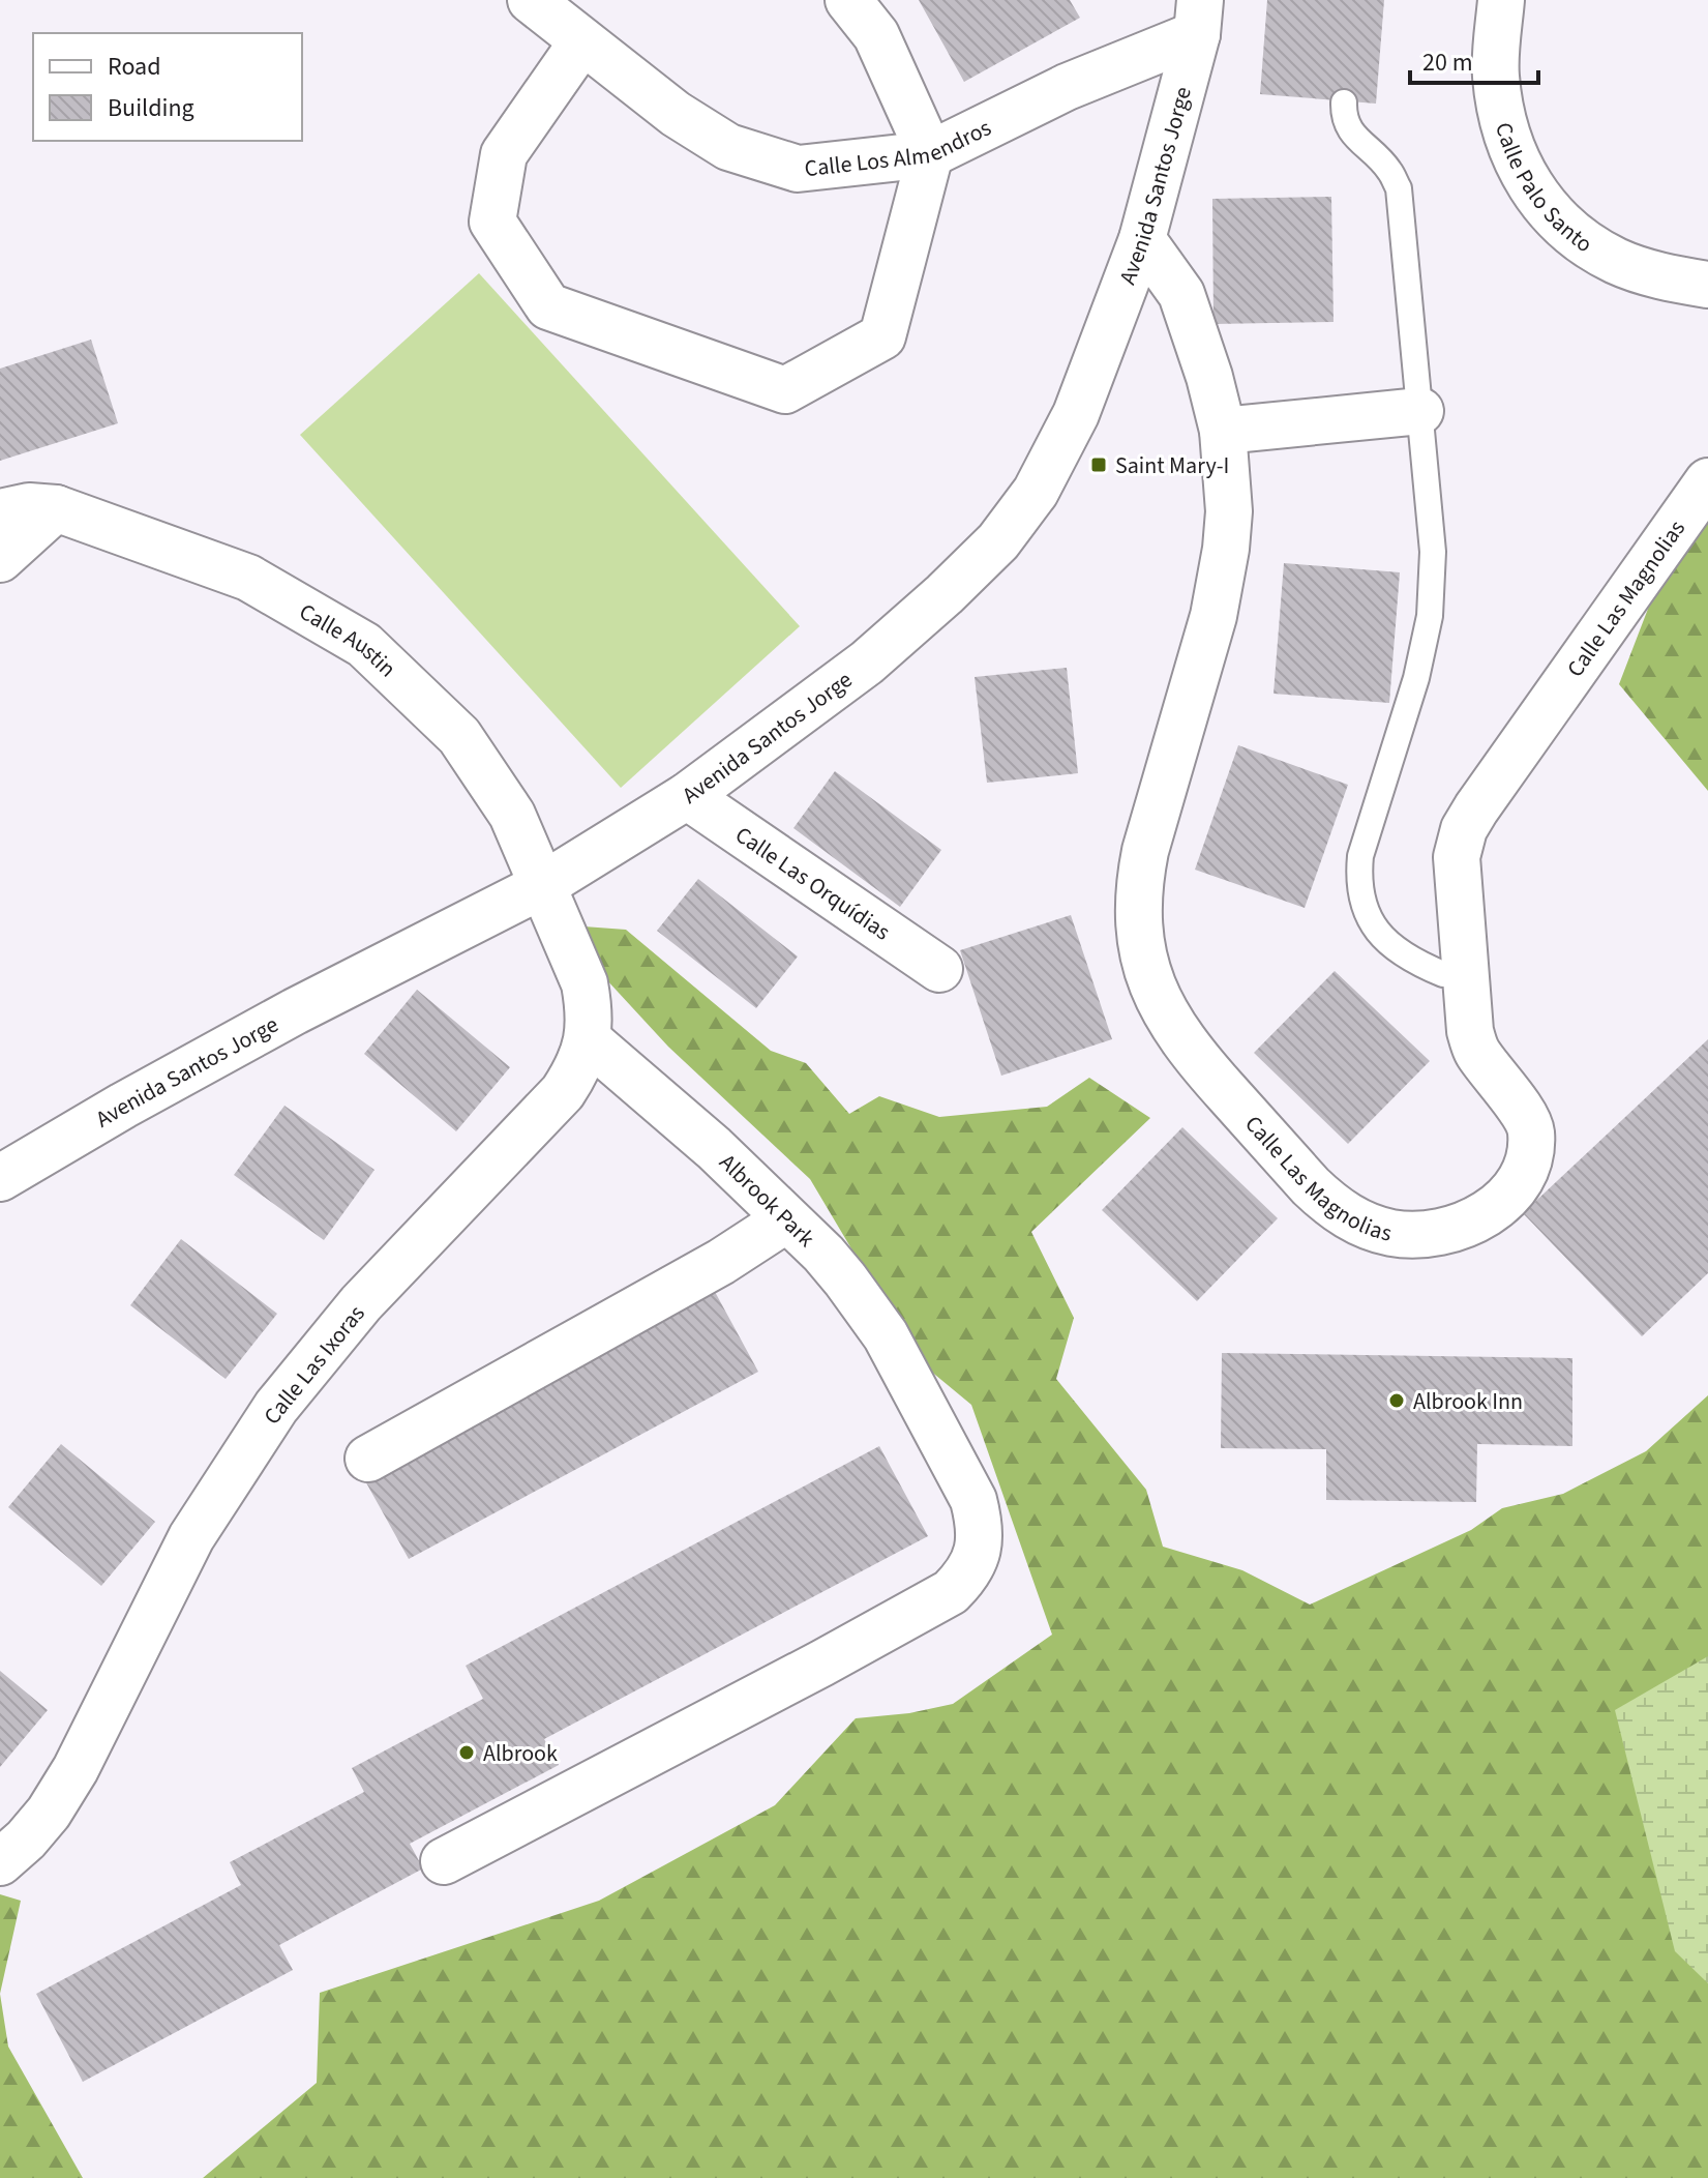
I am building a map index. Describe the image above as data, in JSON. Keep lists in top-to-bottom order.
{
  "streets": {
    "street": [
      "Calle Los Almendros",
      "Calle Palo Santo",
      "Avenida Santos Jorge",
      "Calle Las Magnolias",
      "Calle Austin",
      "Calle Las Orquídias",
      "Albrook Park",
      "Calle Las Ixoras"
    ]
  },
  "crossings": [
    ["Calle Los Almendros", "Avenida Santos Jorge"],
    ["Avenida Santos Jorge", "Calle Las Magnolias"],
    ["Avenida Santos Jorge", "Calle Austin"],
    ["Avenida Santos Jorge", "Calle Las Orquídias"],
    ["Avenida Santos Jorge", "Calle Las Ixoras"],
    ["Calle Austin", "Calle Las Ixoras"],
    ["Albrook Park", "Calle Las Ixoras"]
  ],
  "places": {
    "transit": ["Saint Mary-I"],
    "other": ["Albrook Inn", "Albrook"]
  },
  "legend": ["Road", "Building"],
  "scale_bar": "20 m"
}
